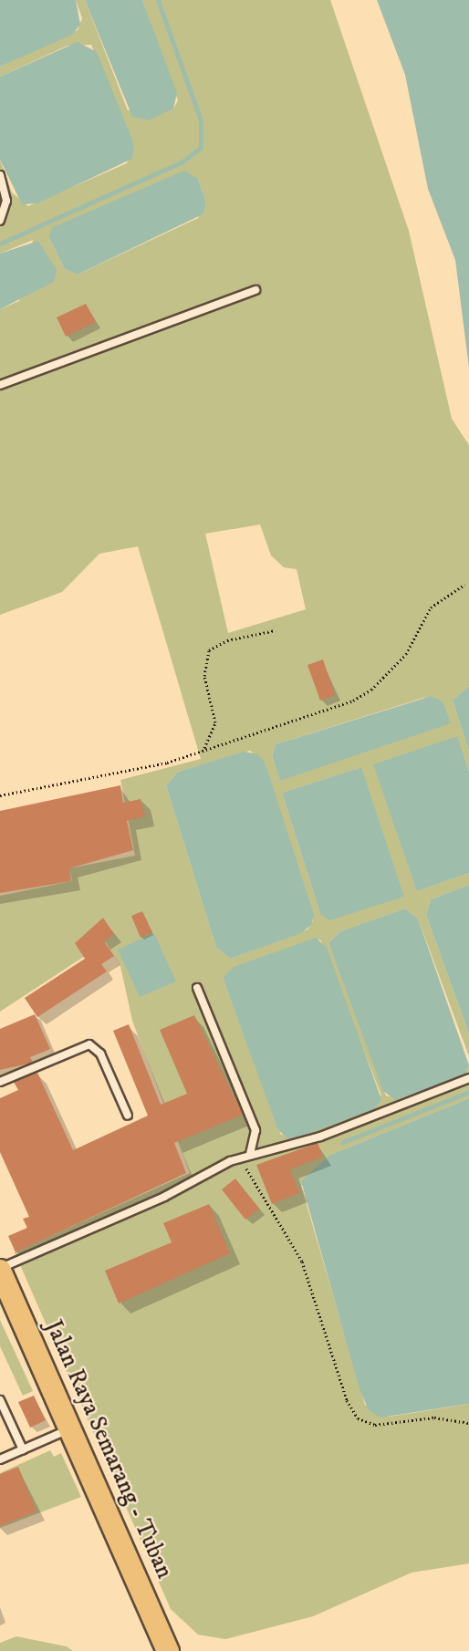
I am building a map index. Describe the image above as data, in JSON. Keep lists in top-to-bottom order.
{
  "streets": {
    "highway": ["Jalan Raya Semarang - Tuban"]
  }
}
